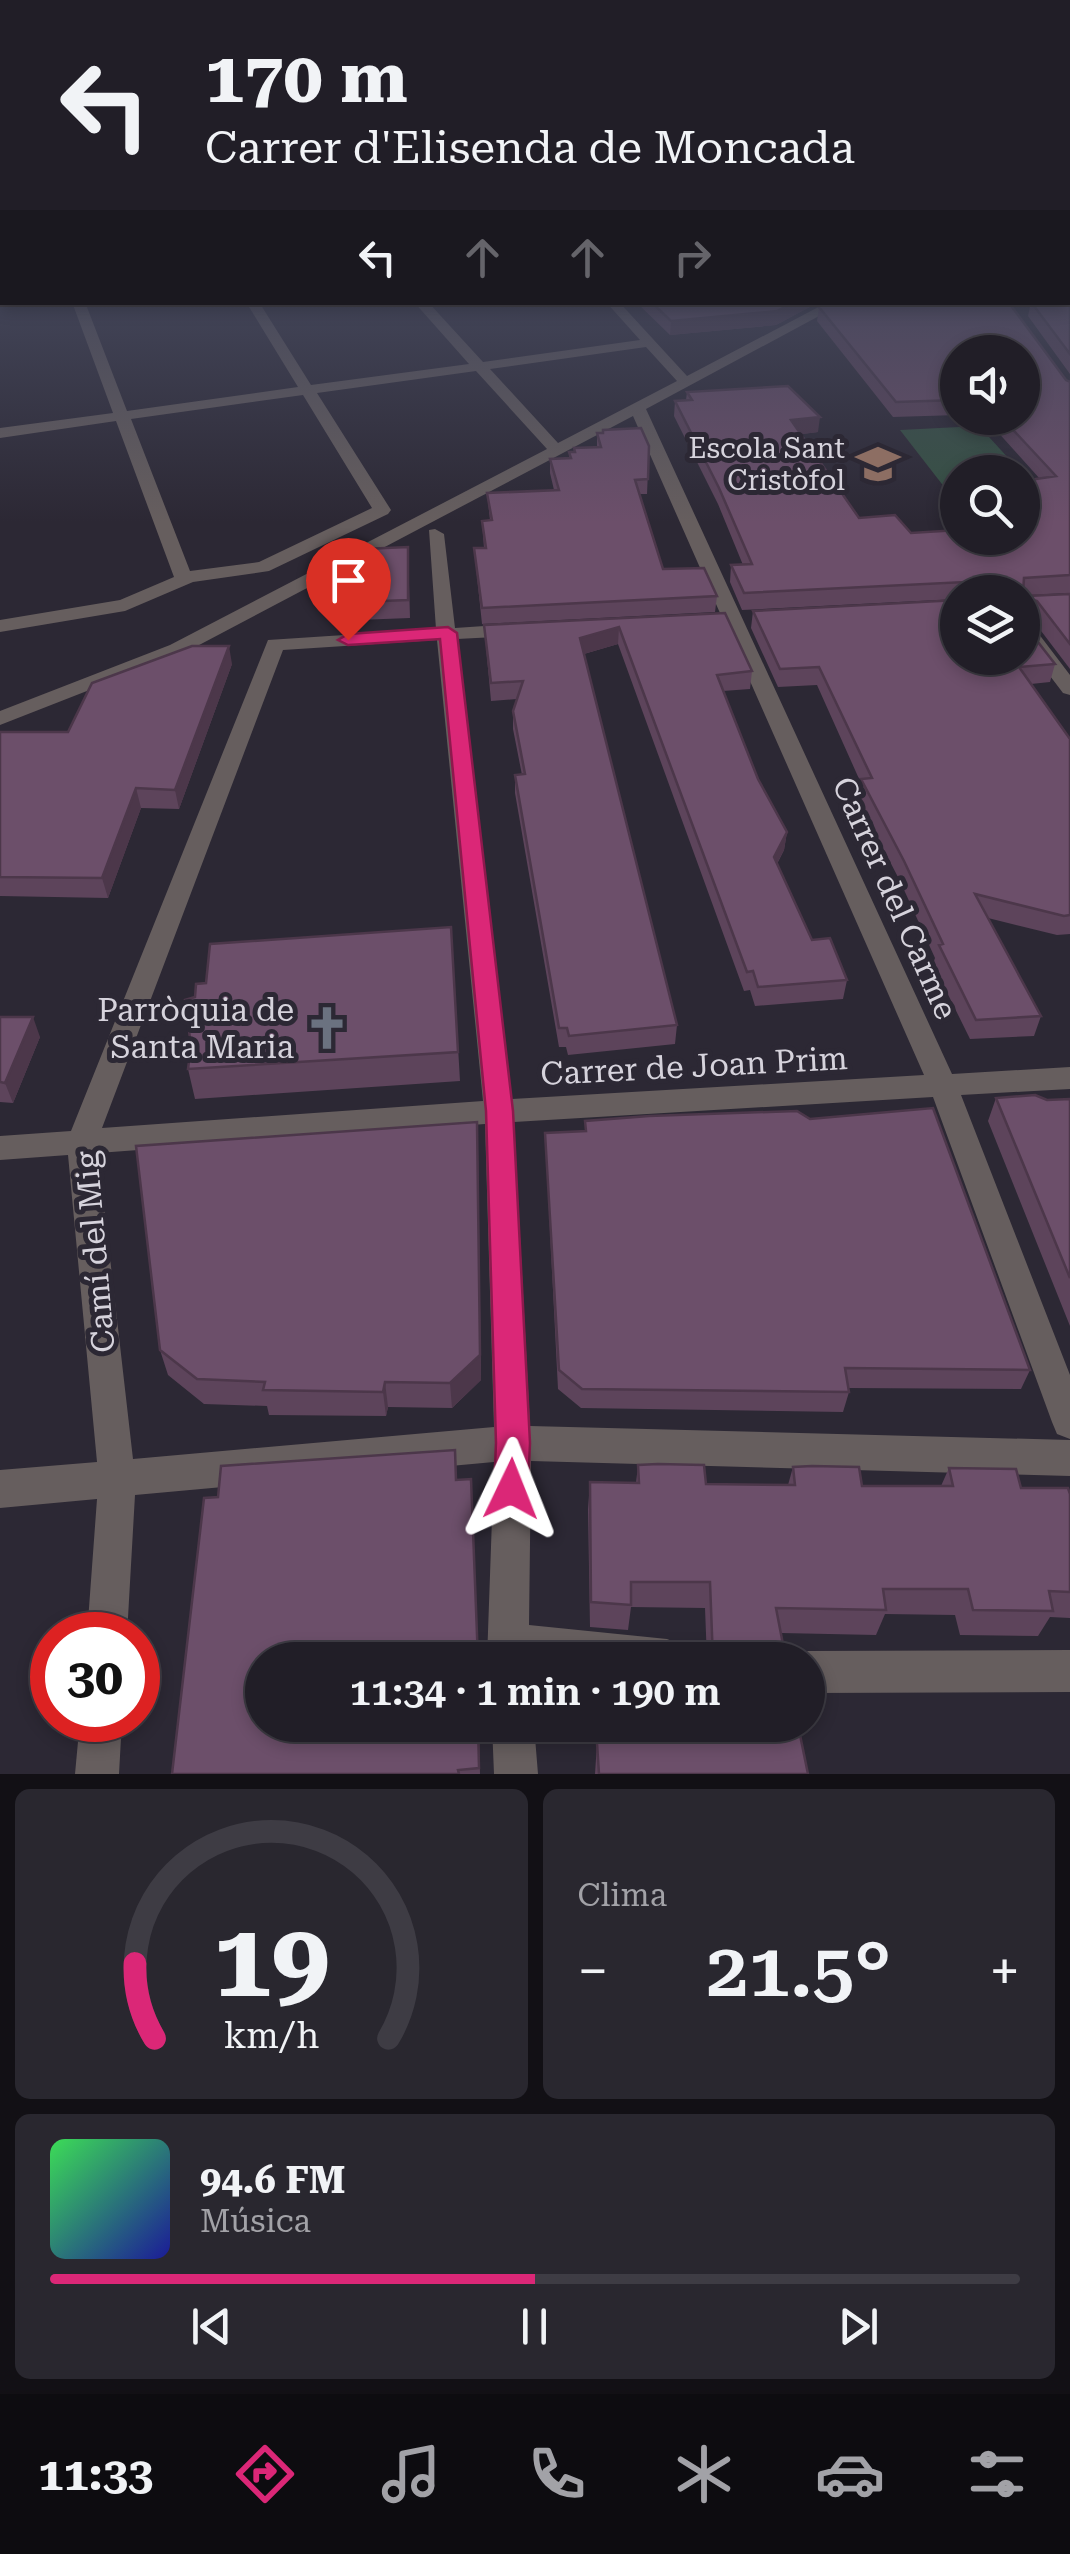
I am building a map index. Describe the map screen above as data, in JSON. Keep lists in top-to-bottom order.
{
  "streets": {
    "street": ["Carrer del Carme", "Carrer de Joan Prim", "Camí del Mig"]
  },
  "crossings": [
    ["Carrer del Carme", "Carrer de Joan Prim"],
    ["Carrer de Joan Prim", "Camí del Mig"]
  ],
  "places": {
    "school or university": ["Escola Sant Cristòfol"],
    "church": ["Parròquia de Santa Maria"]
  },
  "page": {
    "turn": ["170 m", "Carrer d'Elisenda de Moncada"],
    "limit": "30",
    "trip": "11:34 · 1 min · 190 m",
    "tile": "Clima",
    "heat": ["−", "21.5°", "+"],
    "song": ["94.6 FM", "Música"],
    "tabs": "11:33",
    "gauge": ["19", "km/h"]
  }
}
